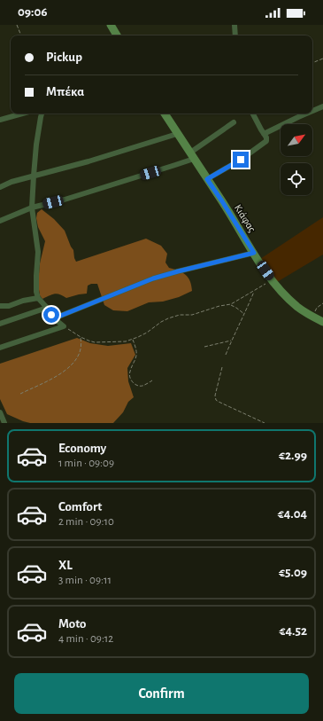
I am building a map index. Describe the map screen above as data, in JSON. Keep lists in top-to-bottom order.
{
  "streets": {
    "street": ["Κιάφας"]
  },
  "north": "top right",
  "page": {
    "status": "09:06",
    "banner": ["Pickup", "Μπέκα"],
    "list": [
      {
        "name": "Economy",
        "note": "1 min · 09:09",
        "value": "€2.99"
      },
      {
        "name": "Comfort",
        "note": "2 min · 09:10",
        "value": "€4.04"
      },
      {
        "name": "XL",
        "note": "3 min · 09:11",
        "value": "€5.09"
      },
      {
        "name": "Moto",
        "note": "4 min · 09:12",
        "value": "€4.52"
      }
    ],
    "buttons": "Confirm"
  }
}
